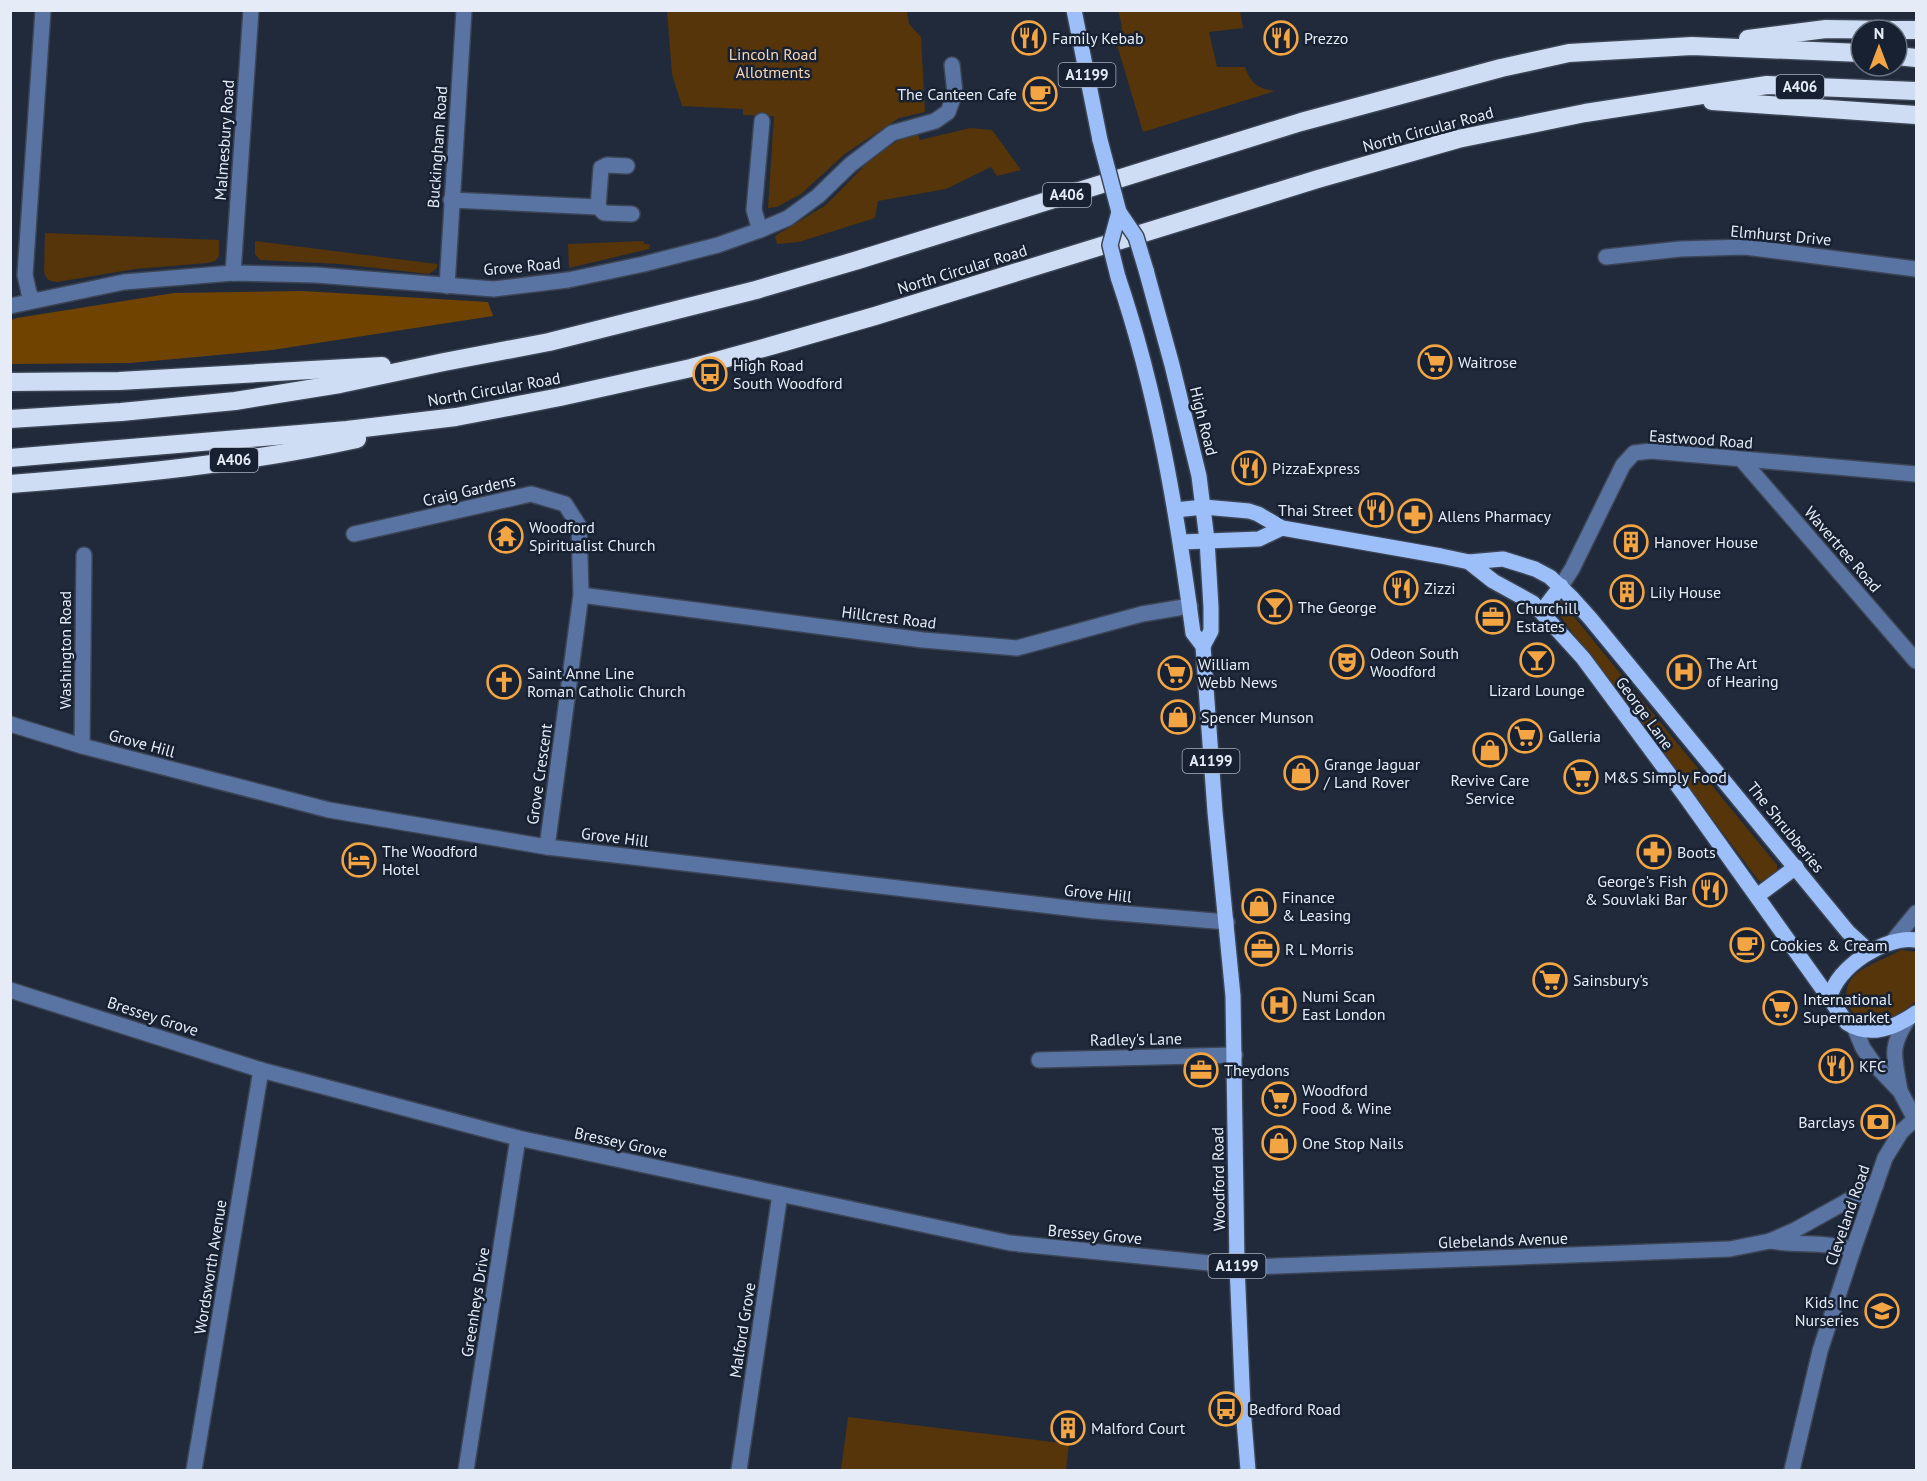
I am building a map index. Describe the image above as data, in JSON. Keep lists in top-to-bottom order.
{
  "streets": {
    "highway": ["A406", "North Circular Road"],
    "main road": [
      "A1199",
      "High Road",
      "George Lane",
      "The Shrubberies",
      "Woodford Road"
    ],
    "street": [
      "Malmesbury Road",
      "Buckingham Road",
      "Elmhurst Drive",
      "Grove Road",
      "Eastwood Road",
      "Craig Gardens",
      "Wavertree Road",
      "Hillcrest Road",
      "Washington Road",
      "Grove Hill",
      "Grove Crescent",
      "Bressey Grove",
      "Radley's Lane",
      "Cleveland Road",
      "Glebelands Avenue",
      "Wordsworth Avenue",
      "Greenheys Drive",
      "Malford Grove"
    ]
  },
  "crossings": [
    ["A406", "North Circular Road"],
    ["Malmesbury Road", "Grove Road"],
    ["Buckingham Road", "Grove Road"],
    ["High Road", "Hillcrest Road"],
    ["High Road", "George Lane"],
    ["High Road", "Grove Hill"],
    ["High Road", "Woodford Road"],
    ["Eastwood Road", "Wavertree Road"],
    ["Eastwood Road", "George Lane"],
    ["Eastwood Road", "The Shrubberies"],
    ["Craig Gardens", "Grove Crescent"],
    ["Hillcrest Road", "Grove Crescent"],
    ["Washington Road", "Grove Hill"],
    ["George Lane", "The Shrubberies"],
    ["Grove Hill", "Grove Crescent"],
    ["Grove Hill", "Woodford Road"],
    ["Bressey Grove", "Woodford Road"],
    ["Bressey Grove", "Glebelands Avenue"],
    ["Bressey Grove", "Wordsworth Avenue"],
    ["Bressey Grove", "Greenheys Drive"],
    ["Bressey Grove", "Malford Grove"],
    ["Radley's Lane", "Woodford Road"],
    ["Woodford Road", "Glebelands Avenue"],
    ["Cleveland Road", "Glebelands Avenue"]
  ],
  "parks": ["Lincoln Road Allotments"],
  "places": {
    "restaurant": [
      "Family Kebab",
      "Prezzo",
      "PizzaExpress",
      "Thai Street",
      "Zizzi",
      "George's Fish & Souvlaki Bar",
      "KFC"
    ],
    "cafe": ["The Canteen Cafe", "Cookies & Cream"],
    "supermarket": [
      "Waitrose",
      "William Webb News",
      "Galleria",
      "M&S Simply Food",
      "Sainsbury's",
      "International Supermarket",
      "Woodford Food & Wine"
    ],
    "bus stop": ["High Road South Woodford", "Bedford Road"],
    "pharmacy": ["Allens Pharmacy", "Boots"],
    "temple": ["Woodford Spiritualist Church"],
    "building": ["Hanover House", "Lily House", "Malford Court"],
    "bar": ["The George", "Lizard Lounge"],
    "office": ["Churchill Estates", "R L Morris", "Theydons"],
    "theatre": ["Odeon South Woodford"],
    "hospital": ["The Art of Hearing", "Numi Scan East London"],
    "church": ["Saint Anne Line Roman Catholic Church"],
    "shop": [
      "Spencer Munson",
      "Revive Care Service",
      "Grange Jaguar / Land Rover",
      "Finance & Leasing",
      "One Stop Nails"
    ],
    "hotel": ["The Woodford Hotel"],
    "bank": ["Barclays"],
    "school or university": ["Kids Inc Nurseries"]
  },
  "north": "top"
}
